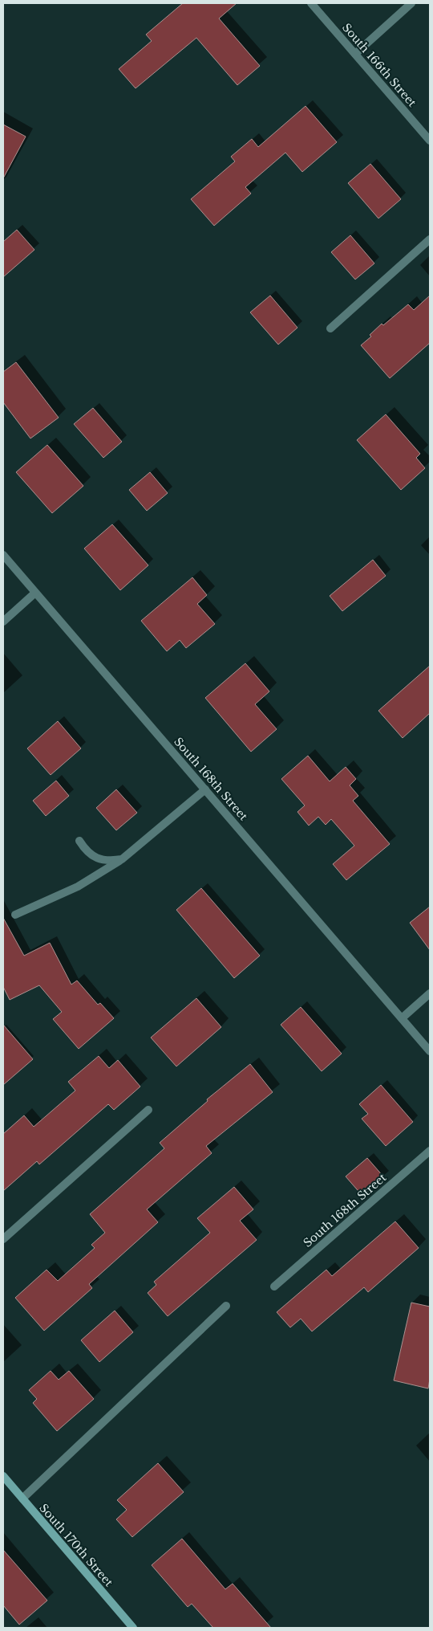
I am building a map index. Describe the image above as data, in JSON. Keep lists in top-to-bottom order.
{
  "streets": {
    "street": ["South 166th Street", "South 168th Street", "South 170th Street"]
  }
}
